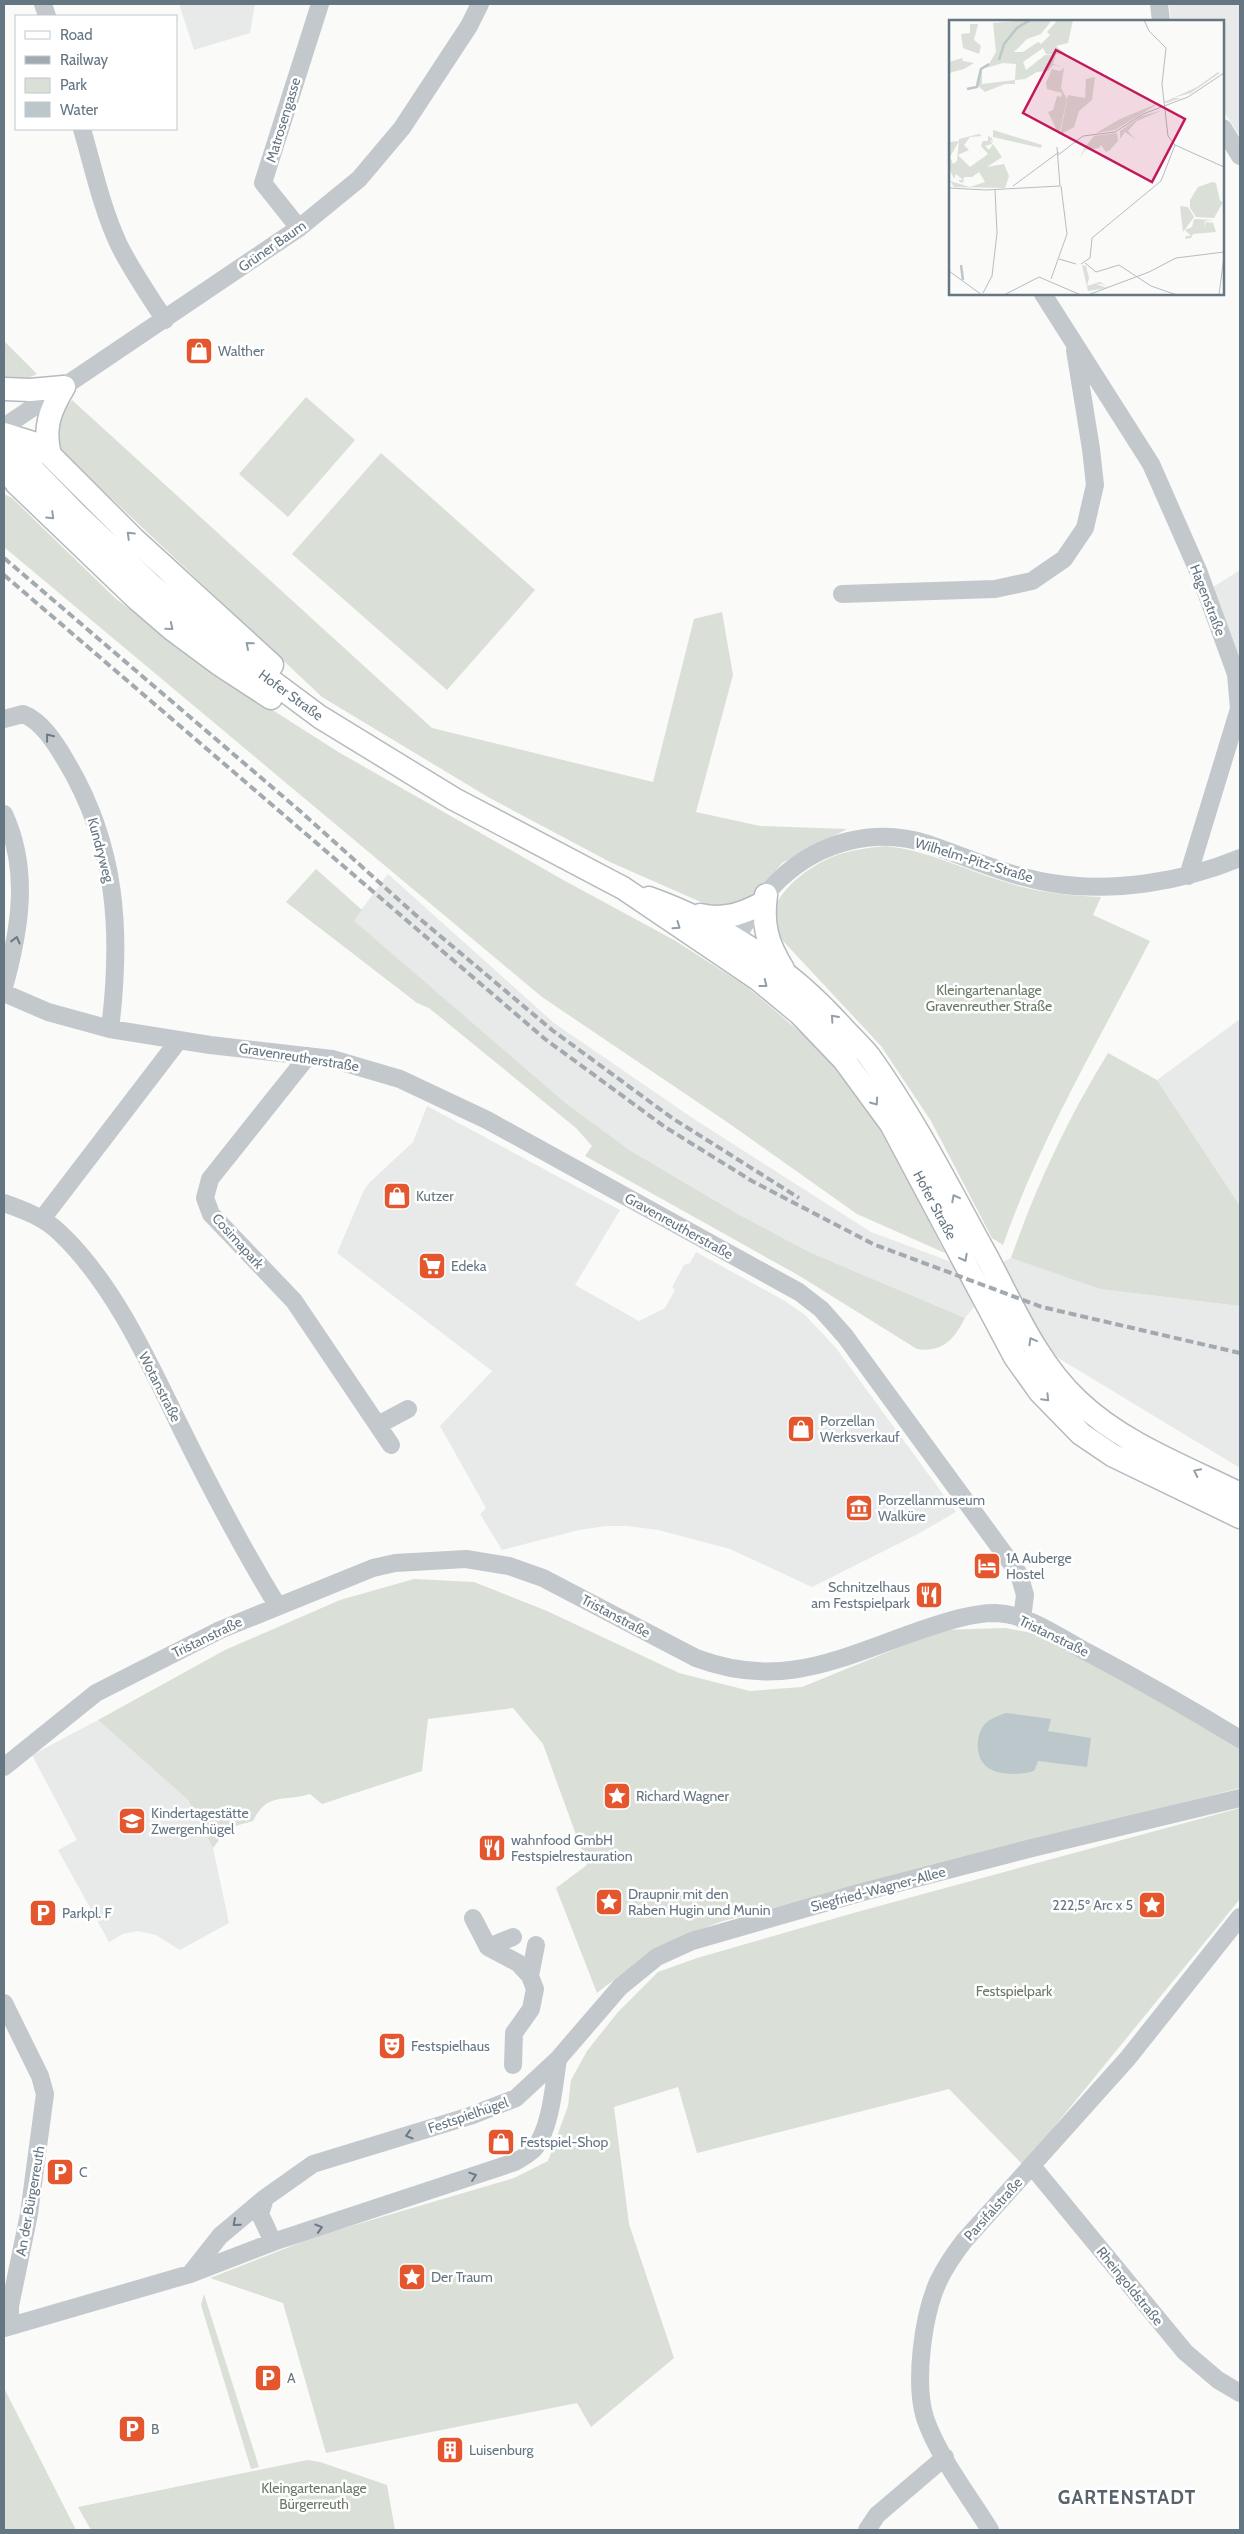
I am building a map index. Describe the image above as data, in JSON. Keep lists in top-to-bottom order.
{
  "streets": {
    "main road": ["Hofer Straße"],
    "street": [
      "Matrosengasse",
      "Grüner Baum",
      "Hagenstraße",
      "Kundryweg",
      "Wilhelm-Pitz-Straße",
      "Gravenreutherstraße",
      "Cosimapark",
      "Wotanstraße",
      "Tristanstraße",
      "Siegfried-Wagner-Allee",
      "Festspielhügel",
      "An der Bürgerreuth",
      "Parsifalstraße",
      "Rheingoldstraße"
    ]
  },
  "crossings": [
    ["Matrosengasse", "Grüner Baum"],
    ["Grüner Baum", "Hofer Straße"],
    ["Hagenstraße", "Wilhelm-Pitz-Straße"],
    ["Hofer Straße", "Wilhelm-Pitz-Straße"],
    ["Kundryweg", "Gravenreutherstraße"],
    ["Gravenreutherstraße", "Cosimapark"],
    ["Gravenreutherstraße", "Tristanstraße"],
    ["Wotanstraße", "Tristanstraße"],
    ["Siegfried-Wagner-Allee", "Festspielhügel"],
    ["Festspielhügel", "An der Bürgerreuth"],
    ["Parsifalstraße", "Rheingoldstraße"]
  ],
  "districts": ["GARTENSTADT"],
  "parks": ["Kleingartenanlage Gravenreuther Straße", "Festspielpark", "Kleingartenanlage Bürgerreuth"],
  "places": {
    "shop": [
      "Walther",
      "Kutzer",
      "Porzellan Werksverkauf",
      "Festspiel-Shop"
    ],
    "supermarket": ["Edeka"],
    "museum": ["Porzellanmuseum Walküre"],
    "hotel": ["1A Auberge Hostel"],
    "restaurant": ["Schnitzelhaus am Festspielpark", "wahnfood GmbH Festspielrestauration"],
    "place": [
      "Richard Wagner",
      "Draupnir mit den Raben Hugin und Munin",
      "222,5º Arc x 5",
      "Der Traum"
    ],
    "school or university": ["Kindertagestätte Zwergenhügel"],
    "parking": [
      "Parkpl. F",
      "C",
      "A",
      "B"
    ],
    "theatre": ["Festspielhaus"],
    "building": ["Luisenburg"]
  },
  "legend": [
    "Road",
    "Railway",
    "Park",
    "Water"
  ]
}
